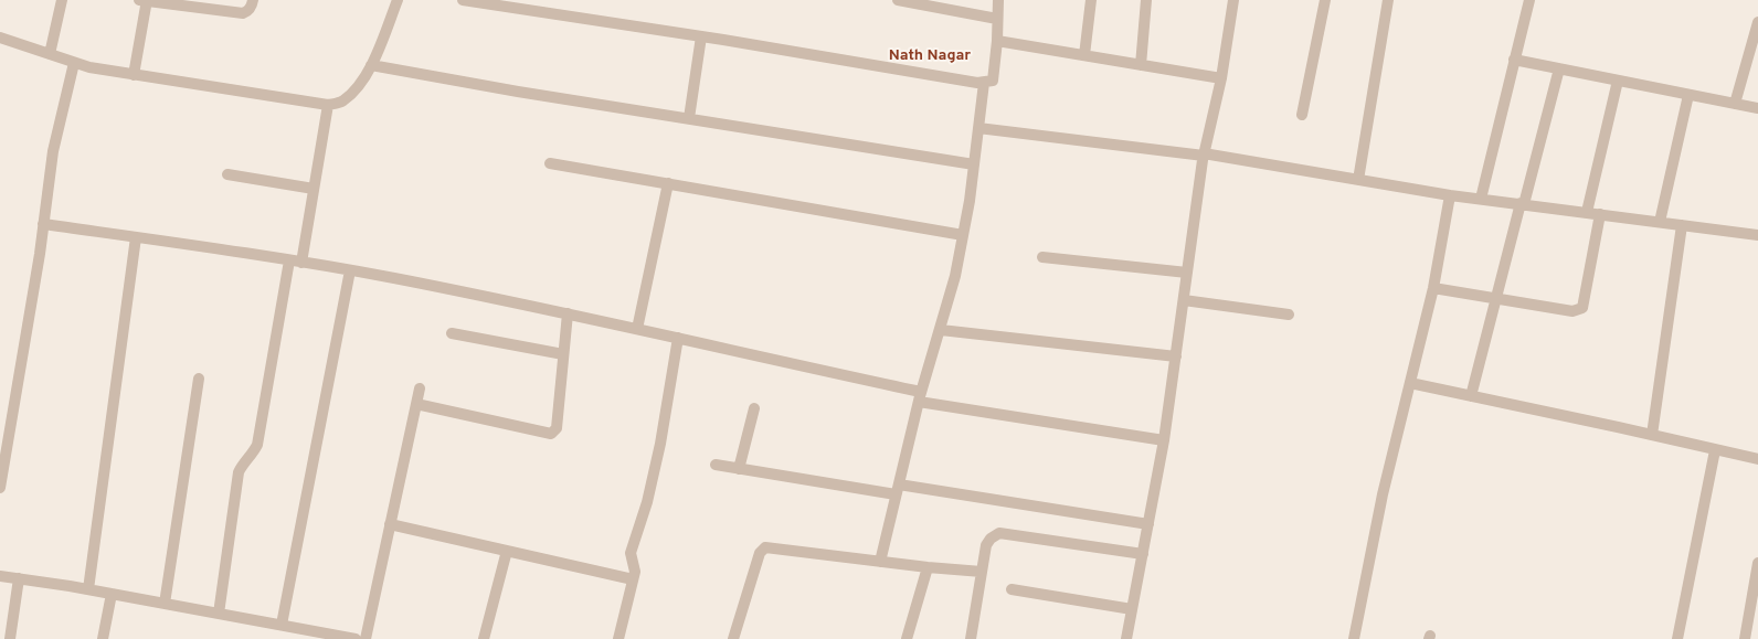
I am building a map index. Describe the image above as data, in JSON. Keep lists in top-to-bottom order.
{
  "districts": ["Nath Nagar"]
}
